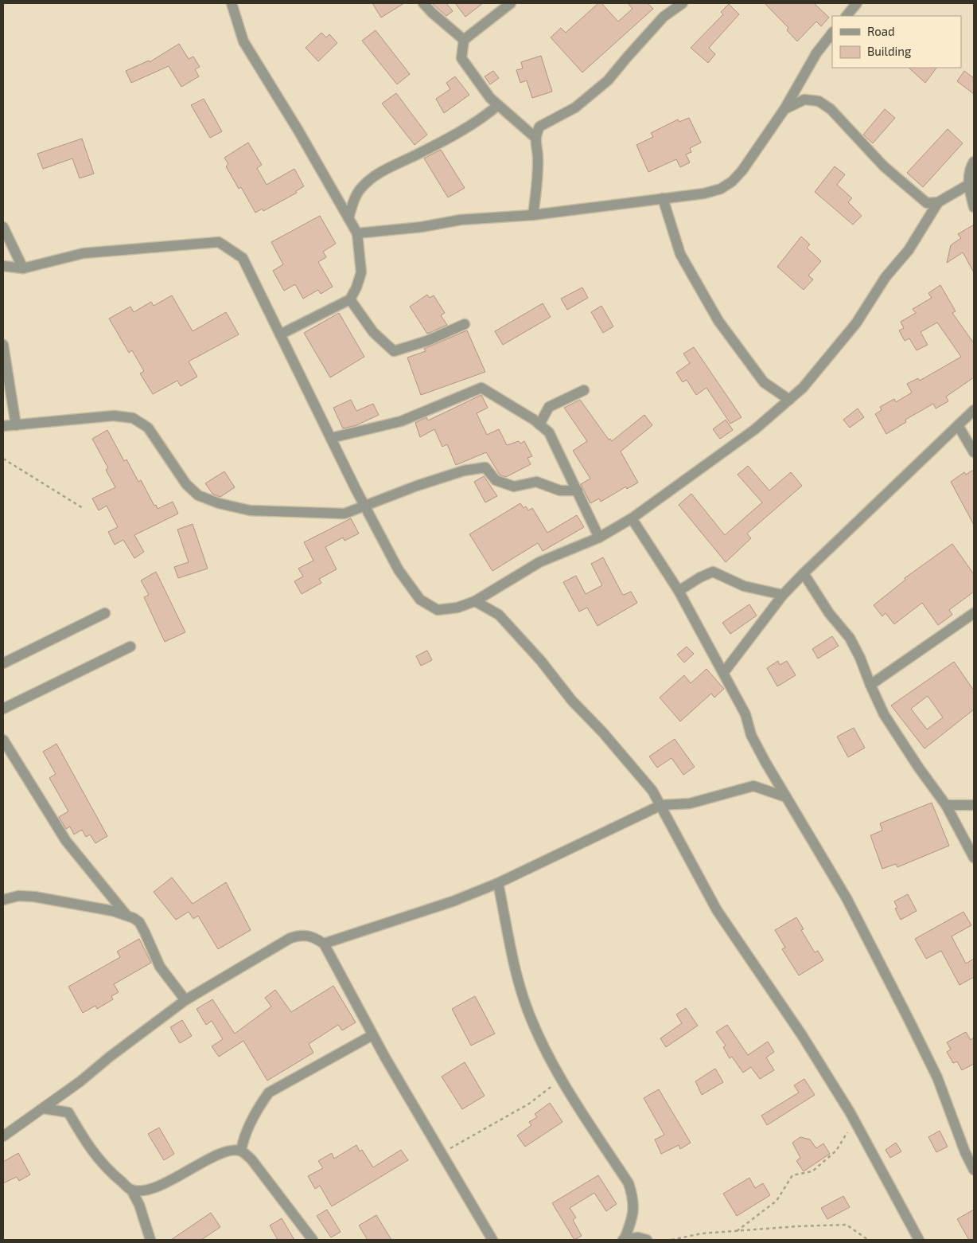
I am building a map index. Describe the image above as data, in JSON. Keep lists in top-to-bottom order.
{
  "legend": ["Road", "Building"]
}
